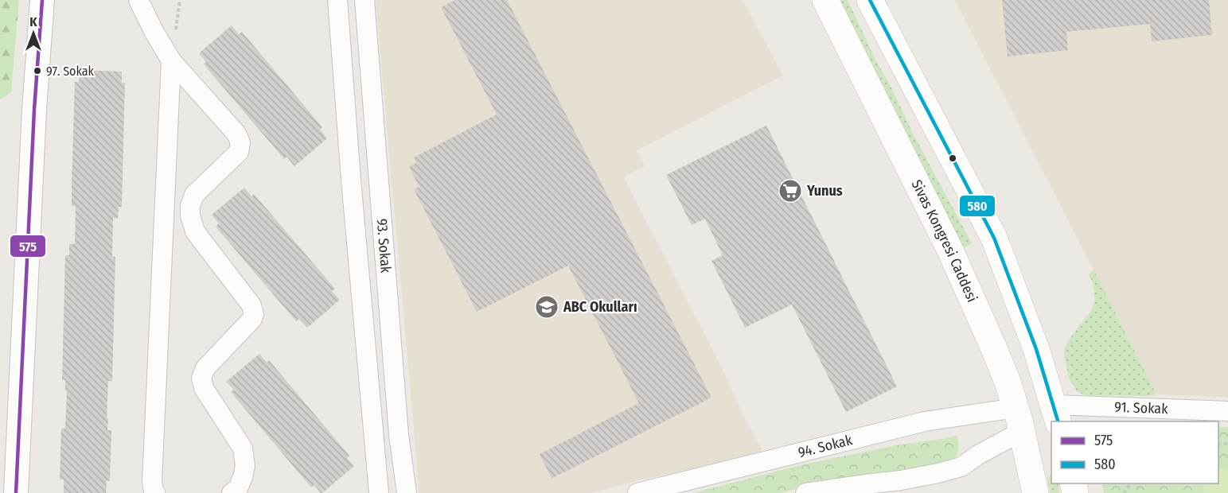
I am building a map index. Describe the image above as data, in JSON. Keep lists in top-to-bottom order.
{
  "streets": {
    "main road": ["Sivas Kongresi Caddesi"],
    "street": ["93. Sokak", "91. Sokak", "94. Sokak"]
  },
  "crossings": [
    ["Sivas Kongresi Caddesi", "94. Sokak"]
  ],
  "places": {
    "other": ["97. Sokak"],
    "supermarket": ["Yunus"],
    "school or university": ["ABC Okulları"]
  },
  "lines": ["transit line 575", "transit line 580"],
  "legend": ["575", "580"],
  "north": "top"
}
